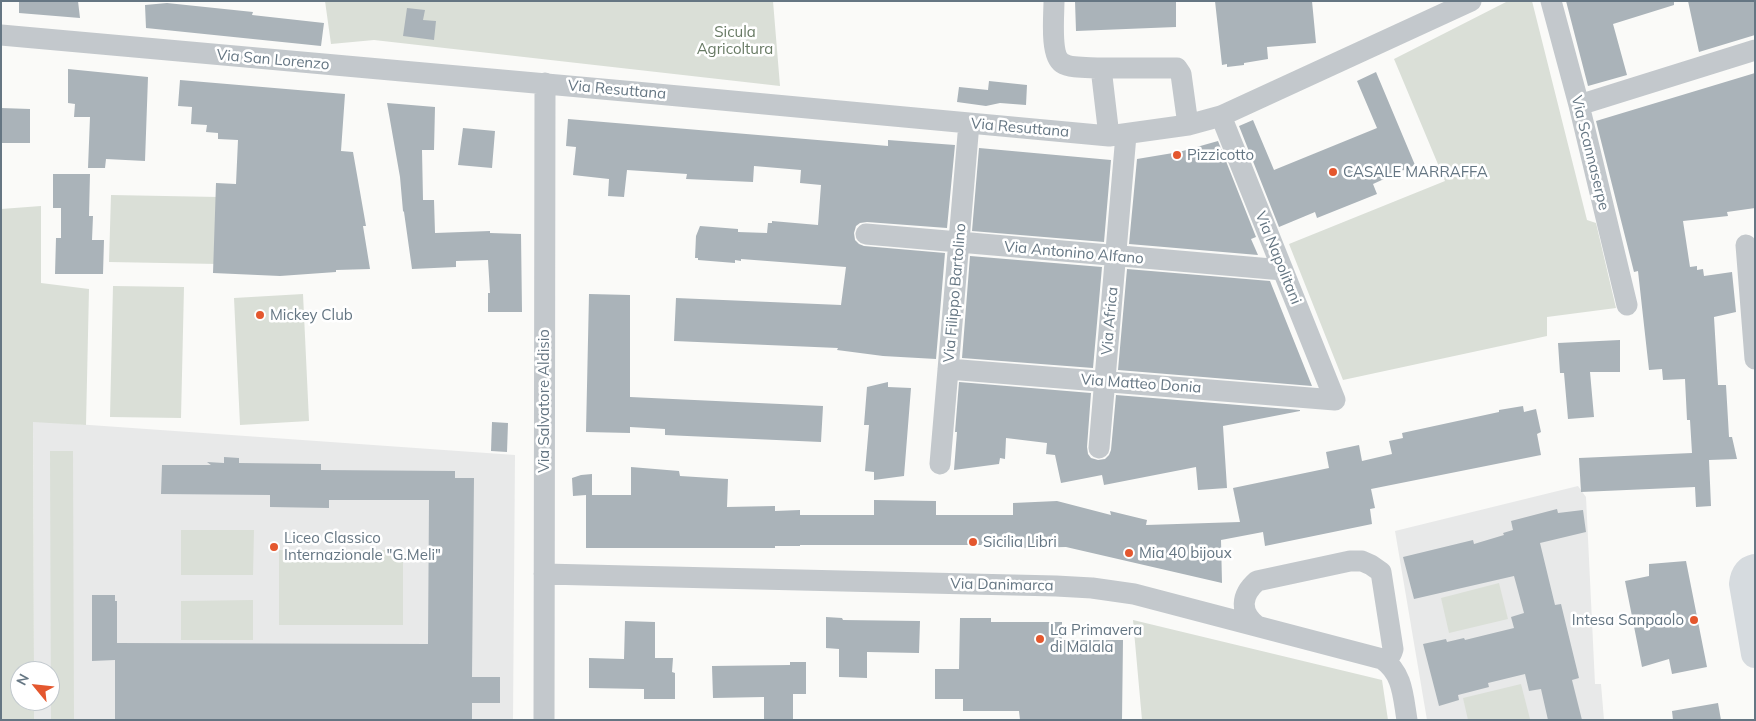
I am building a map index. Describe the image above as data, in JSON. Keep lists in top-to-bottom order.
{
  "streets": {
    "street": [
      "Via San Lorenzo",
      "Via Resuttana",
      "Via Scannaserpe",
      "Via Antonino Alfano",
      "Via Napolitani",
      "Via Filippo Bartolino",
      "Via Africa",
      "Via Matteo Donia",
      "Via Salvatore Aldisio",
      "Via Danimarca"
    ]
  },
  "crossings": [
    ["Via San Lorenzo", "Via Resuttana"],
    ["Via San Lorenzo", "Via Salvatore Aldisio"],
    ["Via Resuttana", "Via Napolitani"],
    ["Via Resuttana", "Via Filippo Bartolino"],
    ["Via Resuttana", "Via Africa"],
    ["Via Resuttana", "Via Salvatore Aldisio"],
    ["Via Antonino Alfano", "Via Napolitani"],
    ["Via Antonino Alfano", "Via Filippo Bartolino"],
    ["Via Antonino Alfano", "Via Africa"],
    ["Via Napolitani", "Via Matteo Donia"],
    ["Via Filippo Bartolino", "Via Matteo Donia"],
    ["Via Africa", "Via Matteo Donia"],
    ["Via Salvatore Aldisio", "Via Danimarca"]
  ],
  "parks": ["Sicula Agricoltura"],
  "places": [
    "Pizzicotto",
    "CASALE MARRAFFA",
    "Mickey Club",
    "Sicilia Libri",
    "Liceo Classico Internazionale \"G.Meli\"",
    "Mia 40 bijoux",
    "Intesa Sanpaolo",
    "La Primavera di Malala"
  ],
  "north": "top left"
}
